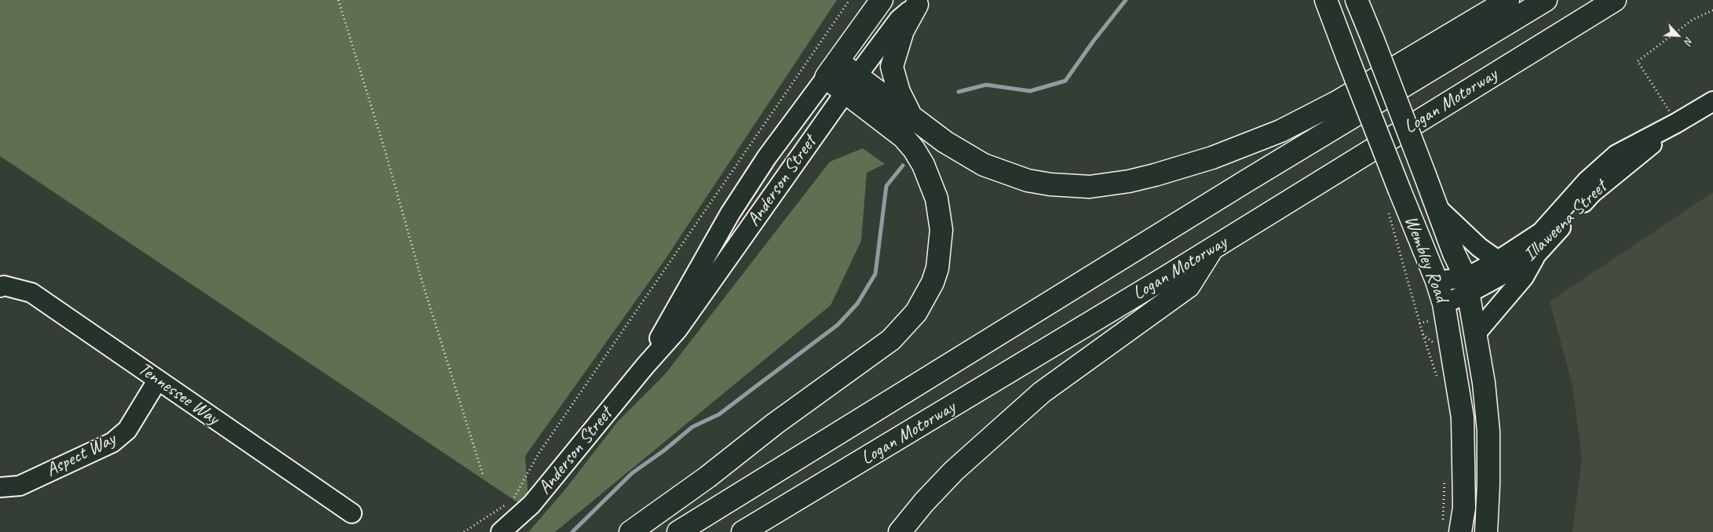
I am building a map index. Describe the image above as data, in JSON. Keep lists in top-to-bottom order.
{
  "streets": {
    "main road": ["Logan Motorway", "Anderson Street", "Wembley Road"],
    "street": ["Illaweena Street", "Tennessee Way", "Aspect Way"]
  },
  "crossings": [
    ["Illaweena Street", "Wembley Road"],
    ["Tennessee Way", "Aspect Way"]
  ],
  "north": "bottom right"
}
